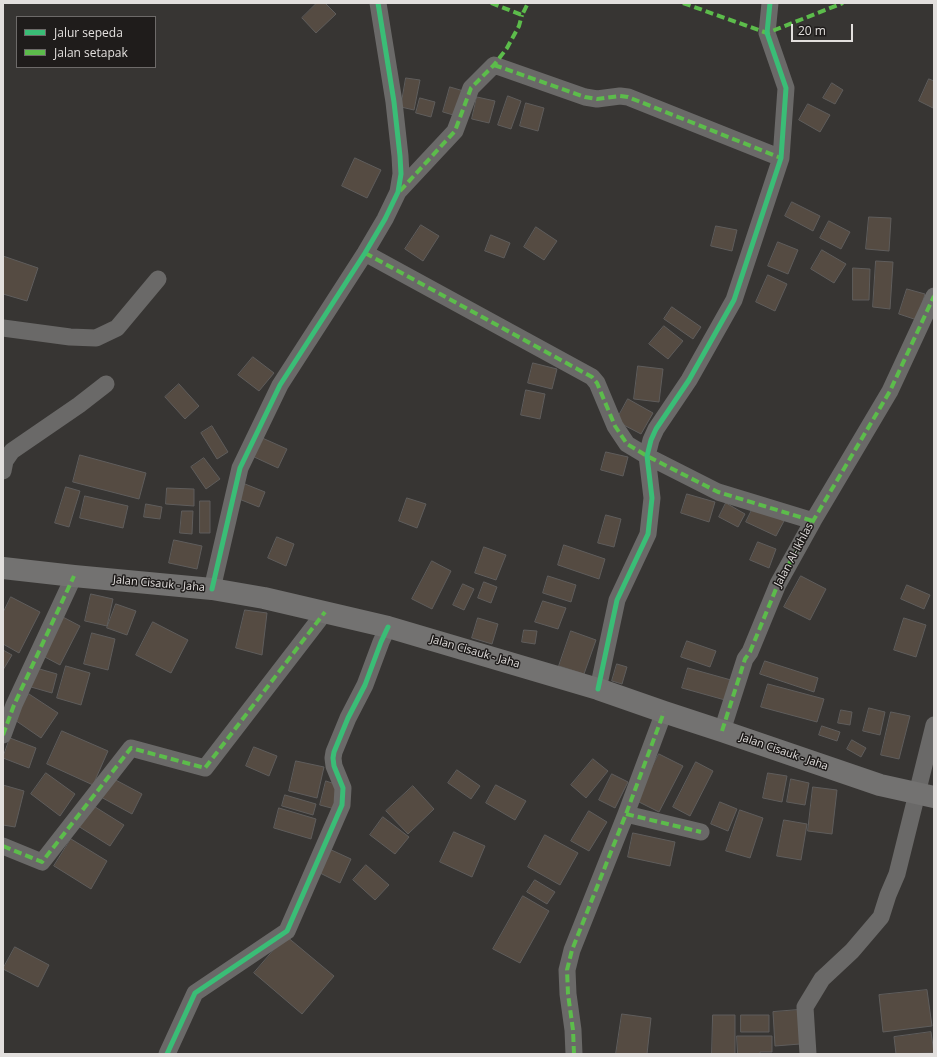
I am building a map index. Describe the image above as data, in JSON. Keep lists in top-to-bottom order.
{
  "streets": {
    "main road": ["Jalan Cisauk - Jaha"],
    "street": ["Jalan Al-Ikhlas"]
  },
  "crossings": [
    ["Jalan Al-Ikhlas", "Jalan Cisauk - Jaha"]
  ],
  "legend": ["Jalur sepeda", "Jalan setapak"],
  "scale_bar": "20 m"
}
